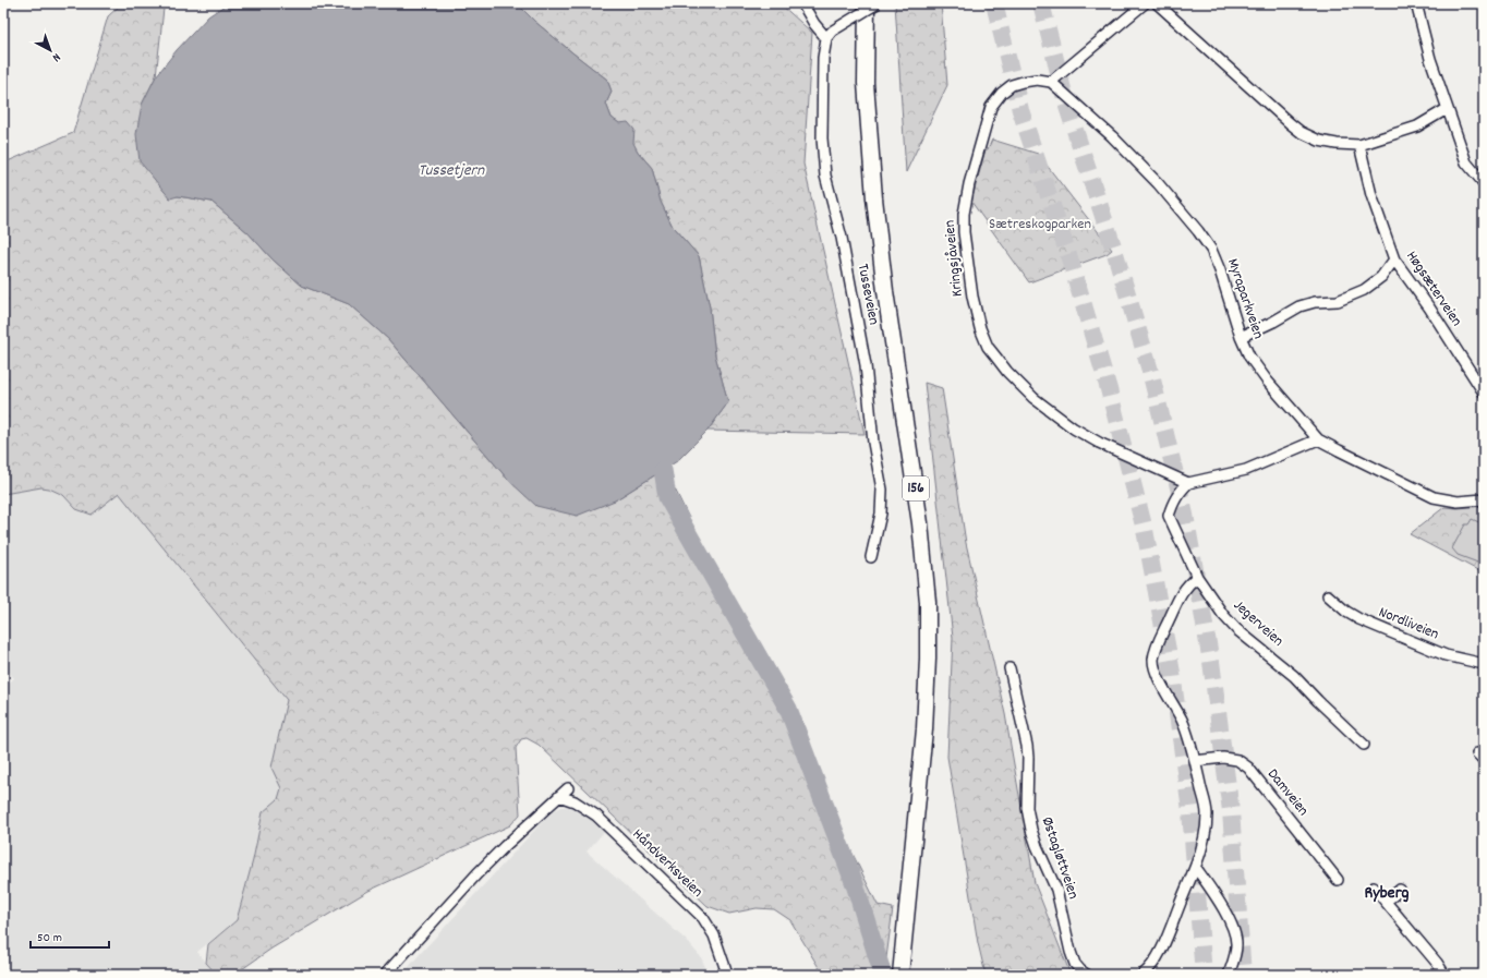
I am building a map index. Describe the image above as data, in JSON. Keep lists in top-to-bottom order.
{
  "streets": {
    "main road": ["156"],
    "street": [
      "Kringsjåveien",
      "Høgsæterveien",
      "Tusseveien",
      "Myraparkveien",
      "Jegerveien",
      "Nordliveien",
      "Damveien",
      "Østagløttveien",
      "Håndverksveien"
    ]
  },
  "crossings": [
    ["Kringsjåveien", "Myraparkveien"],
    ["Kringsjåveien", "Jegerveien"]
  ],
  "districts": ["Ryberg"],
  "water": ["Tussetjern"],
  "parks": ["Sætreskogparken"],
  "scale_bar": "50 m",
  "north": "bottom right"
}
